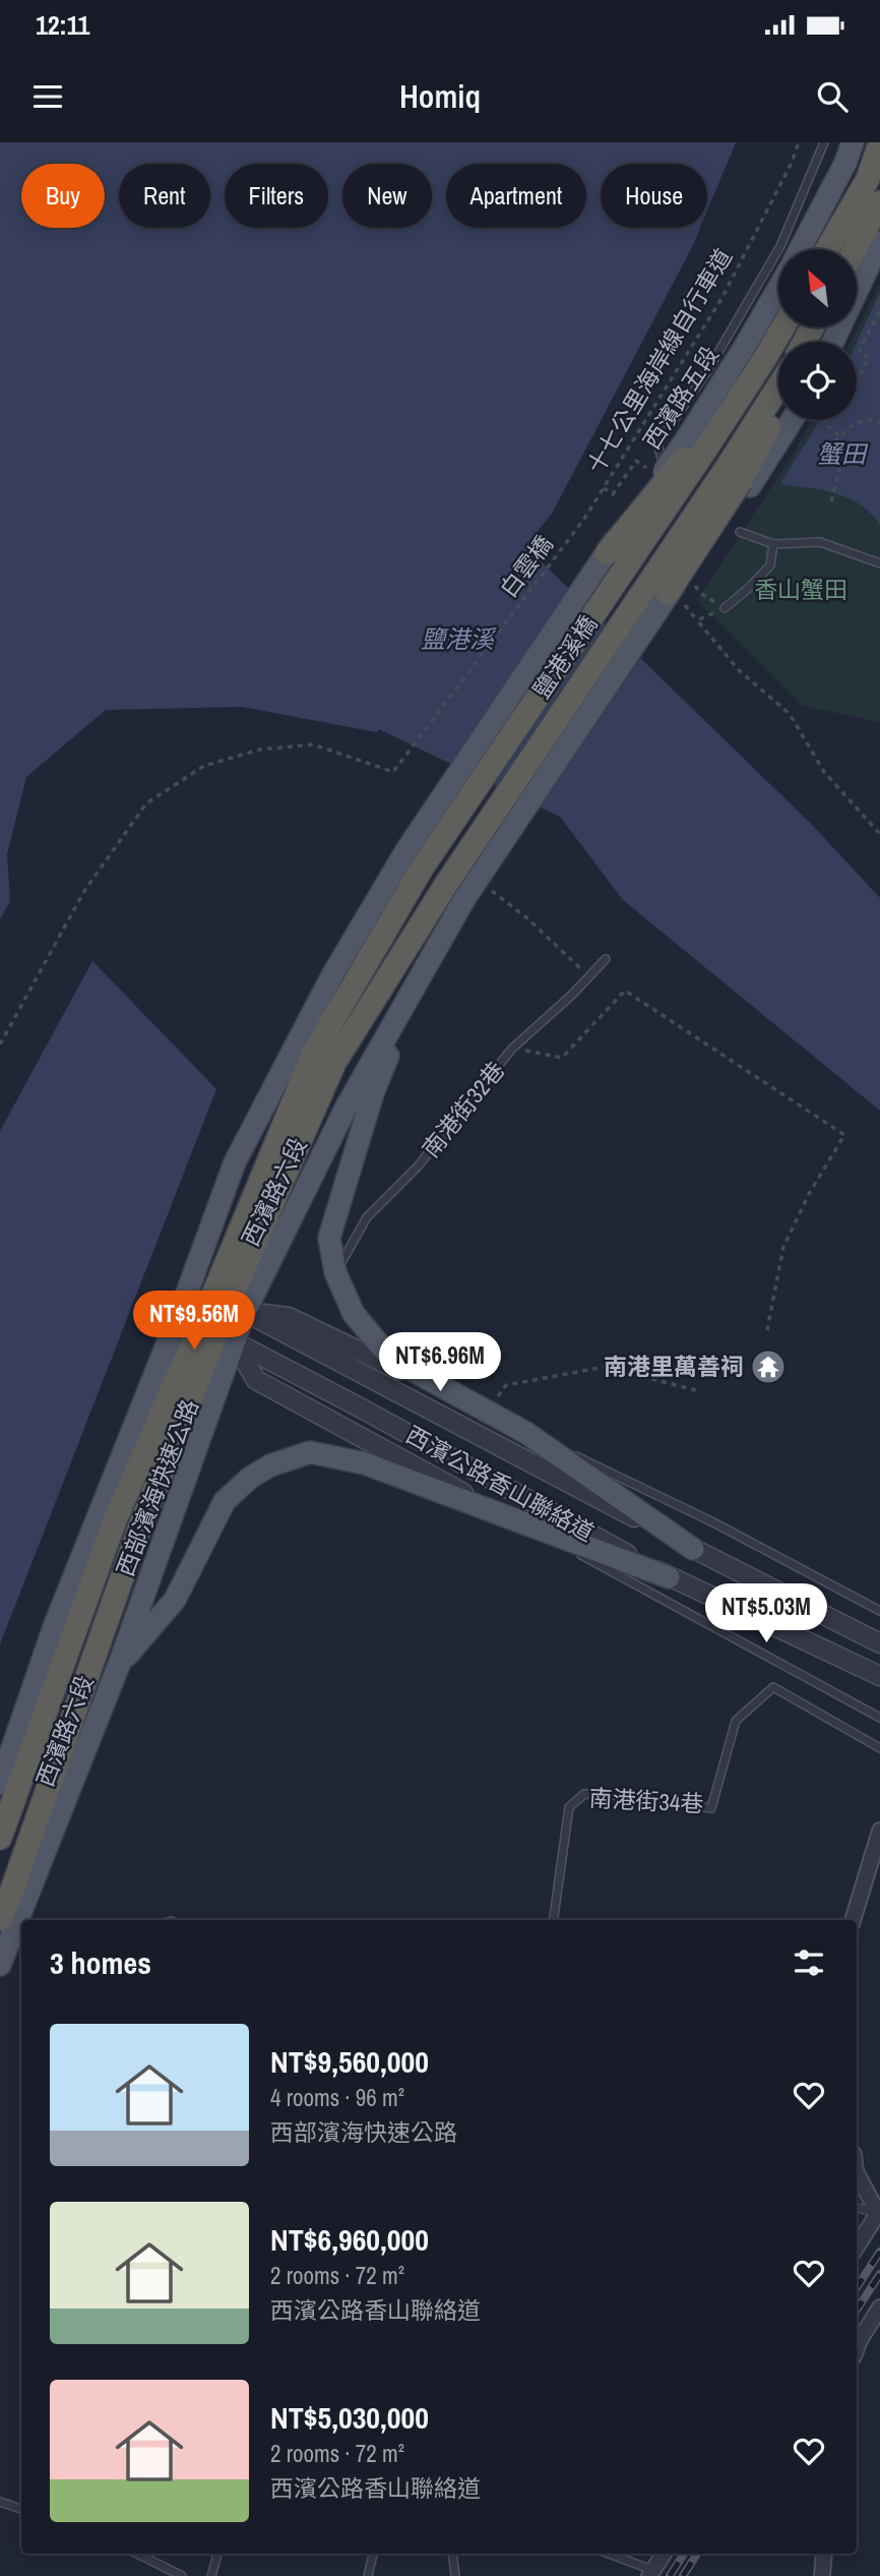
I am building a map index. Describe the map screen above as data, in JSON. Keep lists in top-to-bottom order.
{
  "streets": {
    "highway": ["鹽港溪橋", "西部濱海快速公路"],
    "main road": ["西濱路五段", "西濱路六段"],
    "street": ["西濱公路香山聯絡道"],
    "lane": ["南港街32巷", "南港街34巷"],
    "path": ["十七公里海岸線自行車道", "白雲橋"]
  },
  "crossings": [
    ["十七公里海岸線自行車道", "白雲橋"],
    ["西濱路五段", "鹽港溪橋"],
    ["鹽港溪橋", "西濱路六段"],
    ["鹽港溪橋", "西部濱海快速公路"],
    ["西濱路六段", "西濱公路香山聯絡道"],
    ["西濱路六段", "西部濱海快速公路"],
    ["西濱公路香山聯絡道", "西部濱海快速公路"]
  ],
  "water": ["蟹田", "鹽港溪"],
  "parks": ["香山蟹田"],
  "places": {
    "temple": ["南港里萬善祠"]
  },
  "north": "top left",
  "page": {
    "status": "12:11",
    "header": "Homiq",
    "chip": [
      "Buy",
      "Rent",
      "Filters",
      "New",
      "Apartment",
      "House"
    ],
    "price": ["NT$9.56M", "NT$6.96M", "NT$5.03M"],
    "heading": "3 homes",
    "list": [
      {
        "name": "NT$9,560,000",
        "note": "4 rooms · 96 m² · 西部濱海快速公路"
      },
      {
        "name": "NT$6,960,000",
        "note": "2 rooms · 72 m² · 西濱公路香山聯絡道"
      },
      {
        "name": "NT$5,030,000",
        "note": "2 rooms · 72 m² · 西濱公路香山聯絡道"
      }
    ]
  }
}
